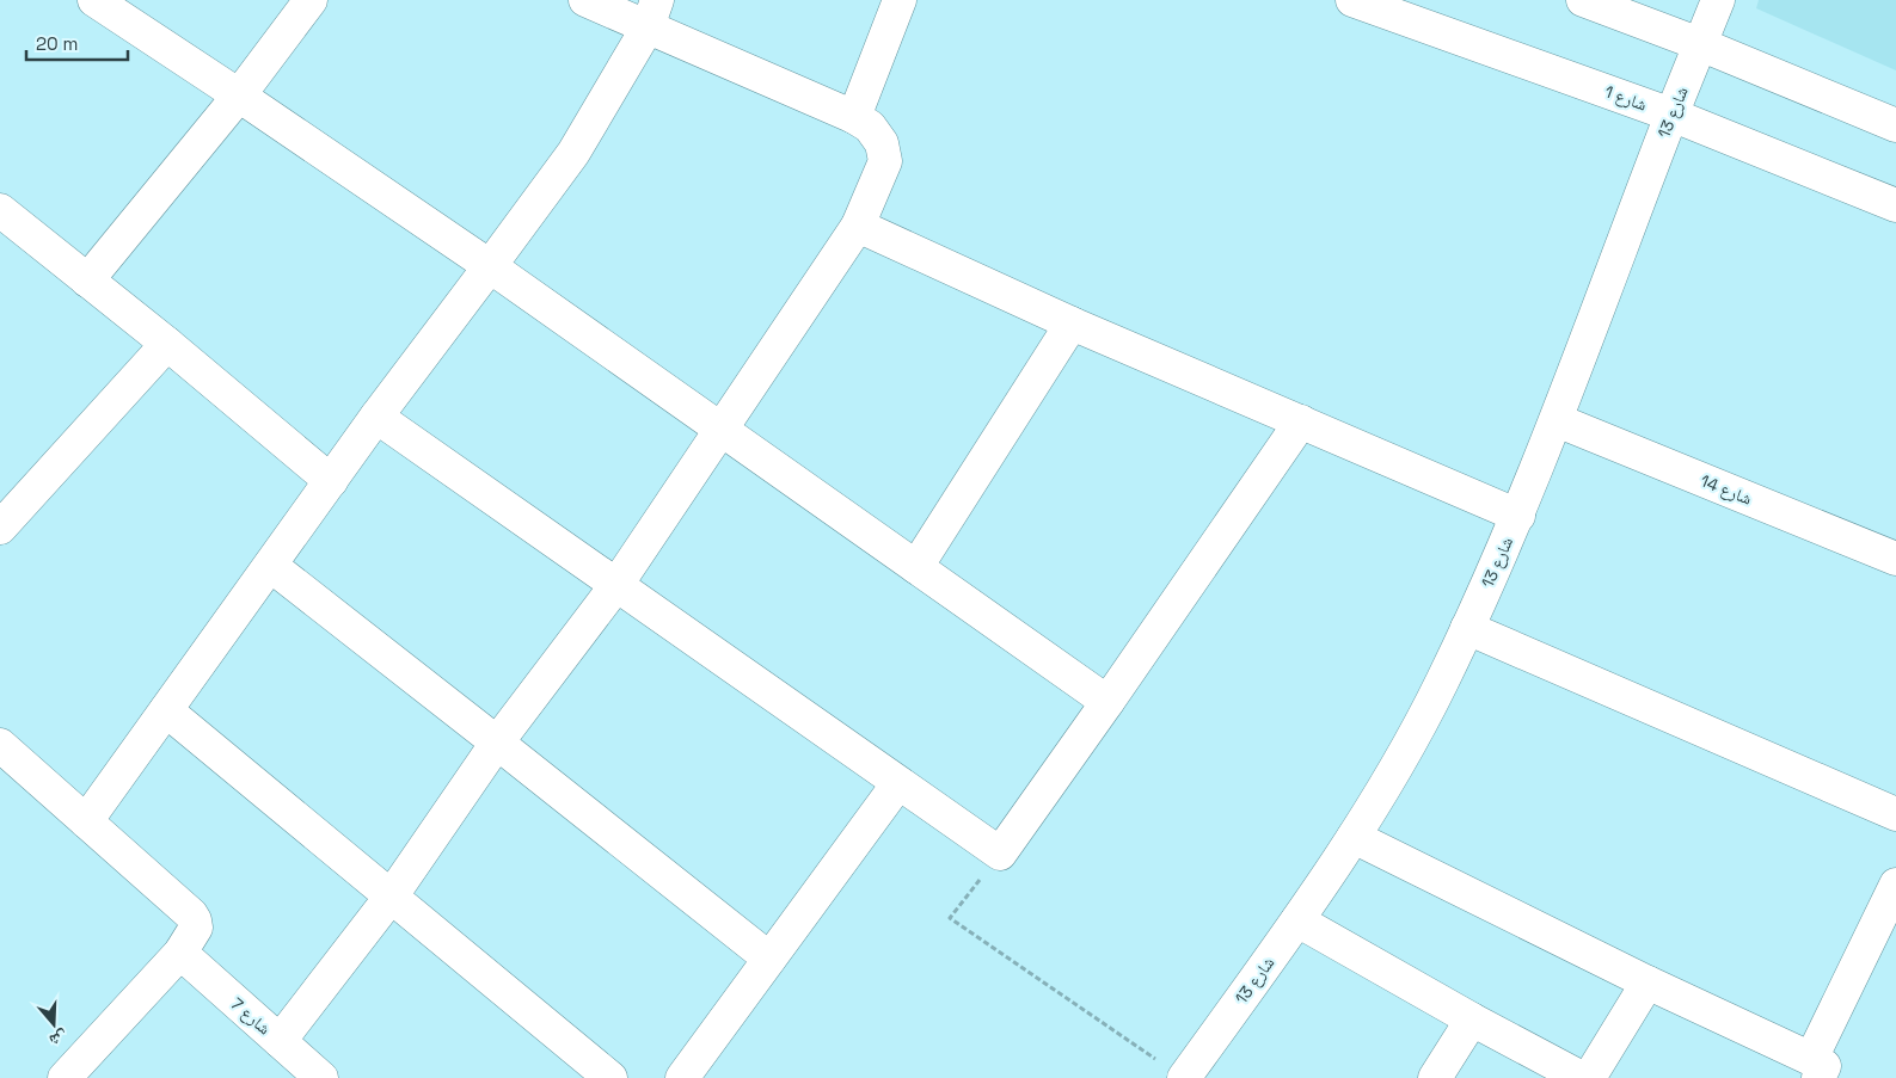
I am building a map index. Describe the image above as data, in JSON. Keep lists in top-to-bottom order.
{
  "streets": {
    "street": [
      "شارع 1",
      "شارع 13",
      "شارع 14",
      "شارع 7"
    ]
  },
  "crossings": [
    ["شارع 1", "شارع 13"],
    ["شارع 13", "شارع 14"]
  ],
  "scale_bar": "20 m",
  "north": "bottom"
}
